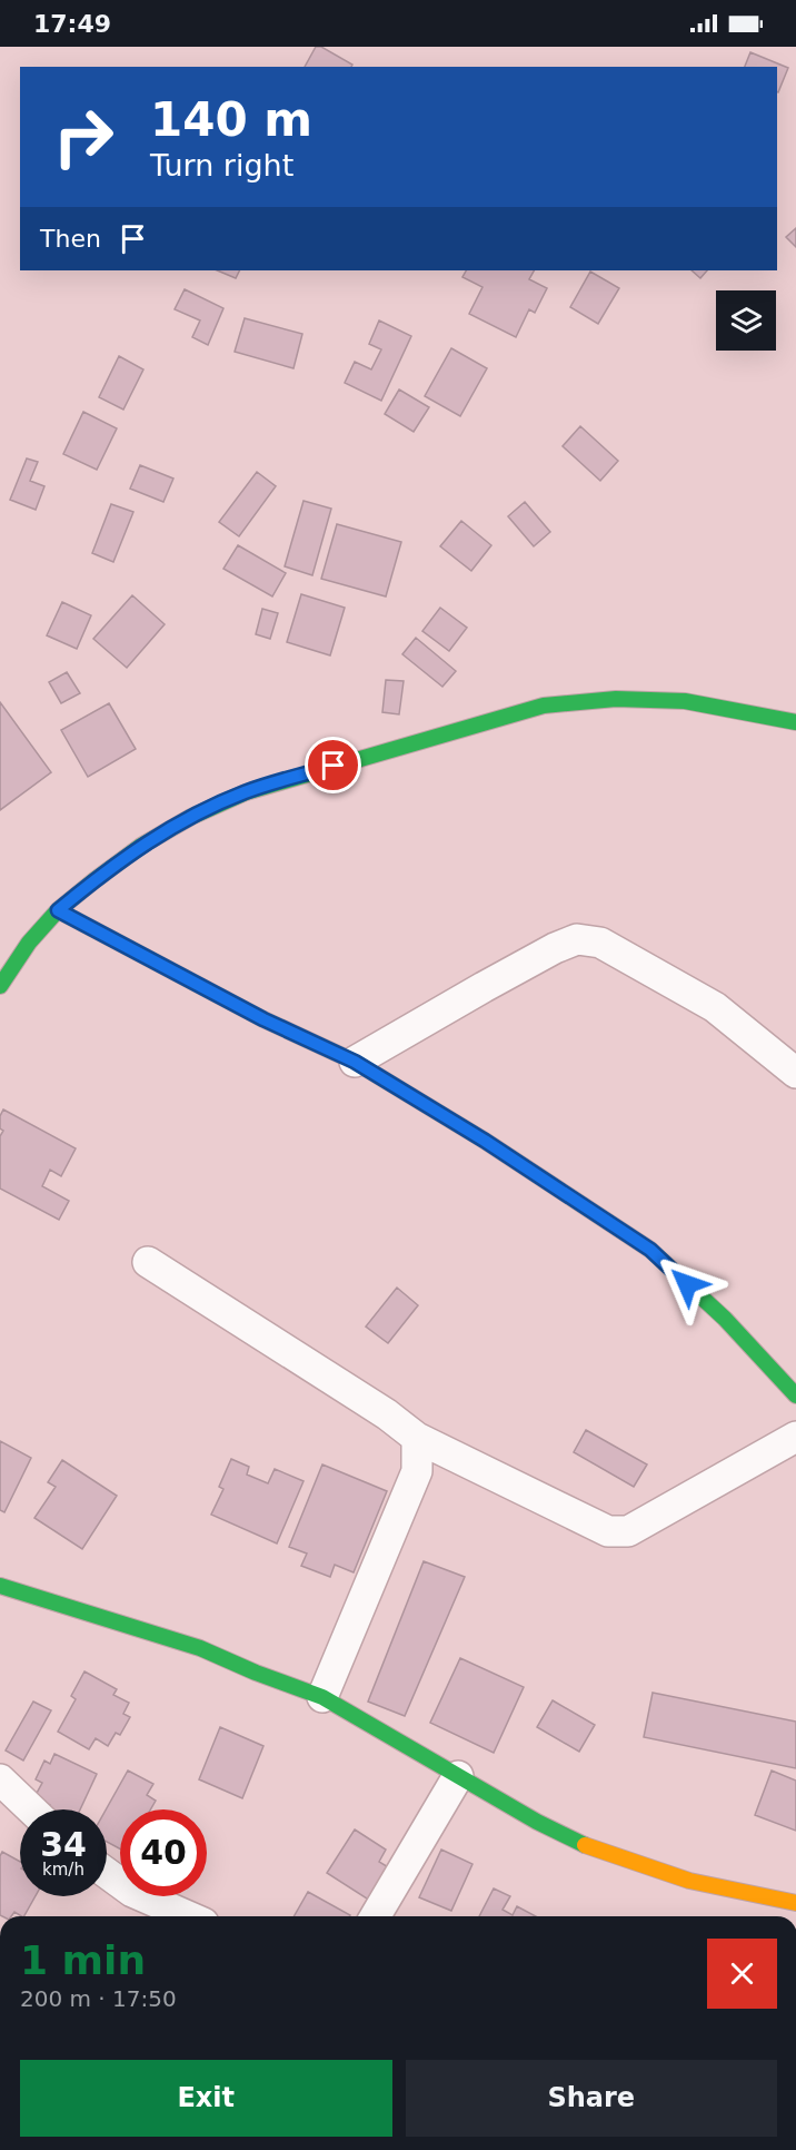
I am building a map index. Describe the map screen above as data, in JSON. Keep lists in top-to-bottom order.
{
  "page": {
    "status": "17:49",
    "turn": ["140 m", "Turn right"],
    "then": "Then",
    "speed": "34 km/h",
    "limit": "40",
    "heading": ["1 min", "200 m · 17:50"],
    "buttons": ["Exit", "Share"]
  }
}
